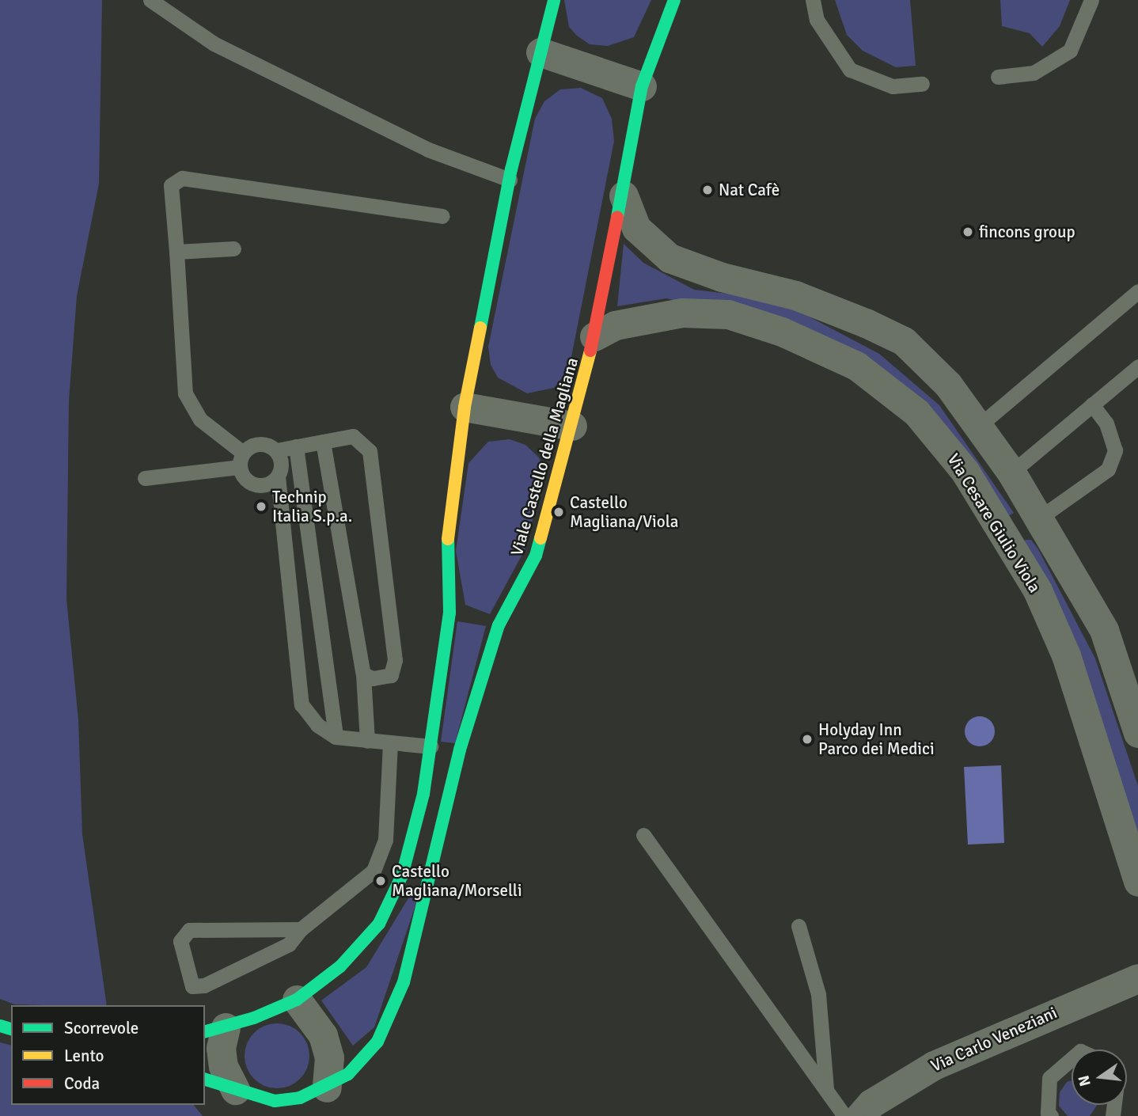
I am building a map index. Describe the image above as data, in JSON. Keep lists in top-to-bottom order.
{
  "streets": {
    "street": ["Viale Castello della Magliana", "Via Cesare Giulio Viola", "Via Carlo Veneziani"]
  },
  "crossings": [
    ["Viale Castello della Magliana", "Via Cesare Giulio Viola"]
  ],
  "places": [
    "Nat Cafè",
    "fincons group",
    "Technip Italia S.p.a.",
    "Castello Magliana/Viola",
    "Holyday Inn Parco dei Medici",
    "Castello Magliana/Morselli"
  ],
  "legend": ["Scorrevole", "Lento", "Coda"],
  "north": "left"
}
